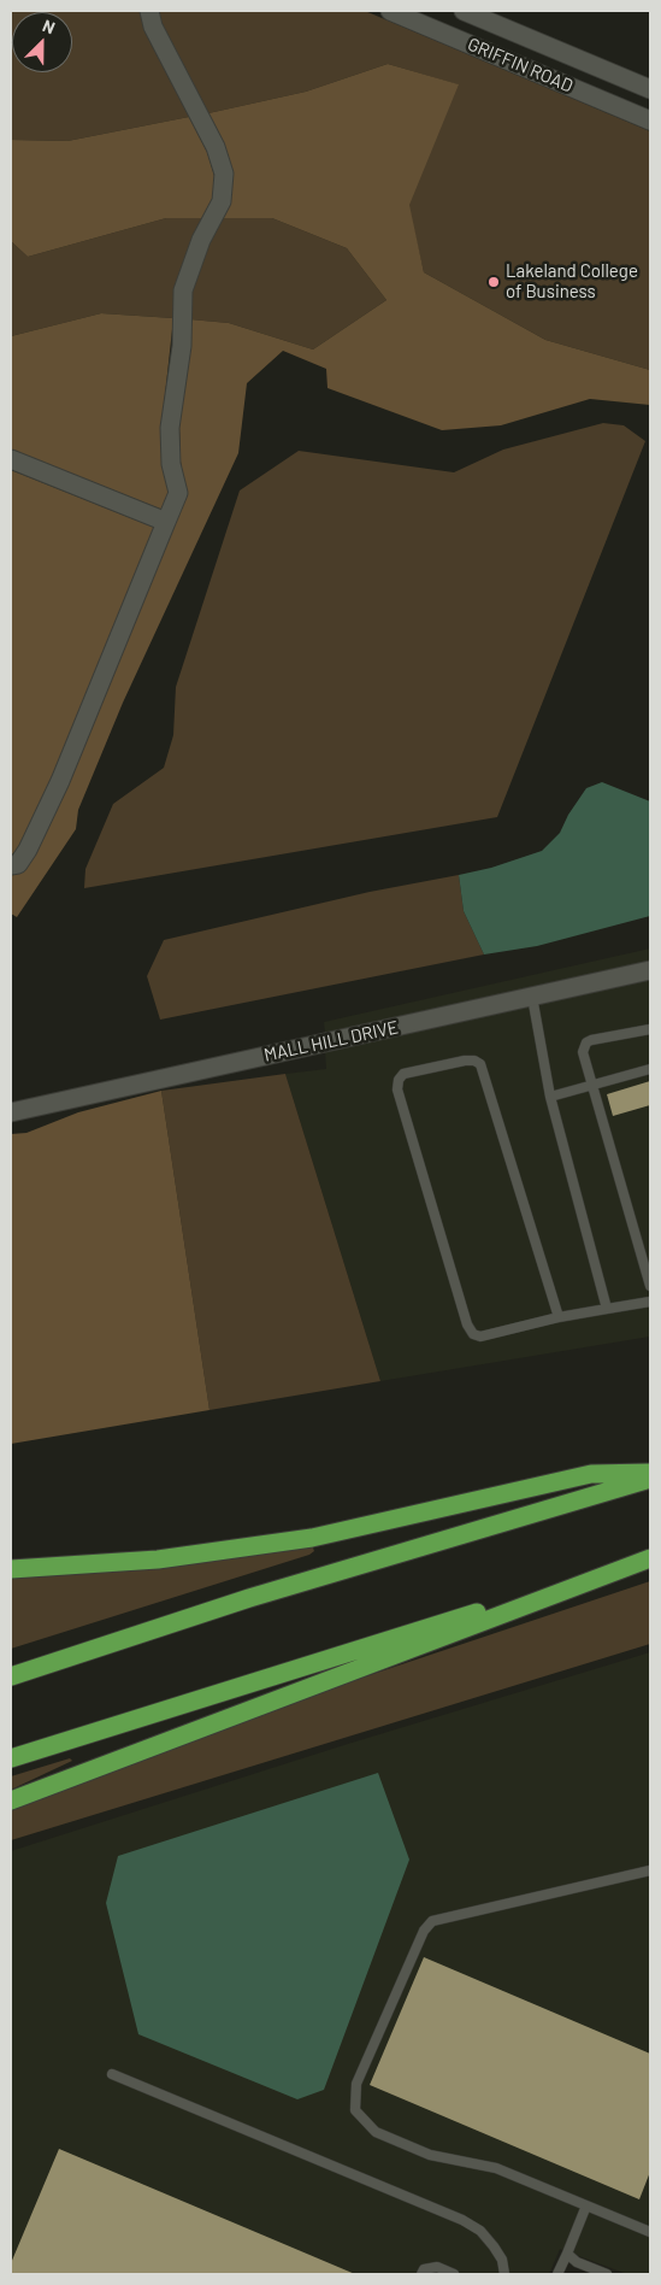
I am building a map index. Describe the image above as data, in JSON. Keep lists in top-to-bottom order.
{
  "streets": {
    "street": ["GRIFFIN ROAD", "MALL HILL DRIVE"]
  },
  "places": ["Lakeland College of Business"],
  "north": "top right"
}
